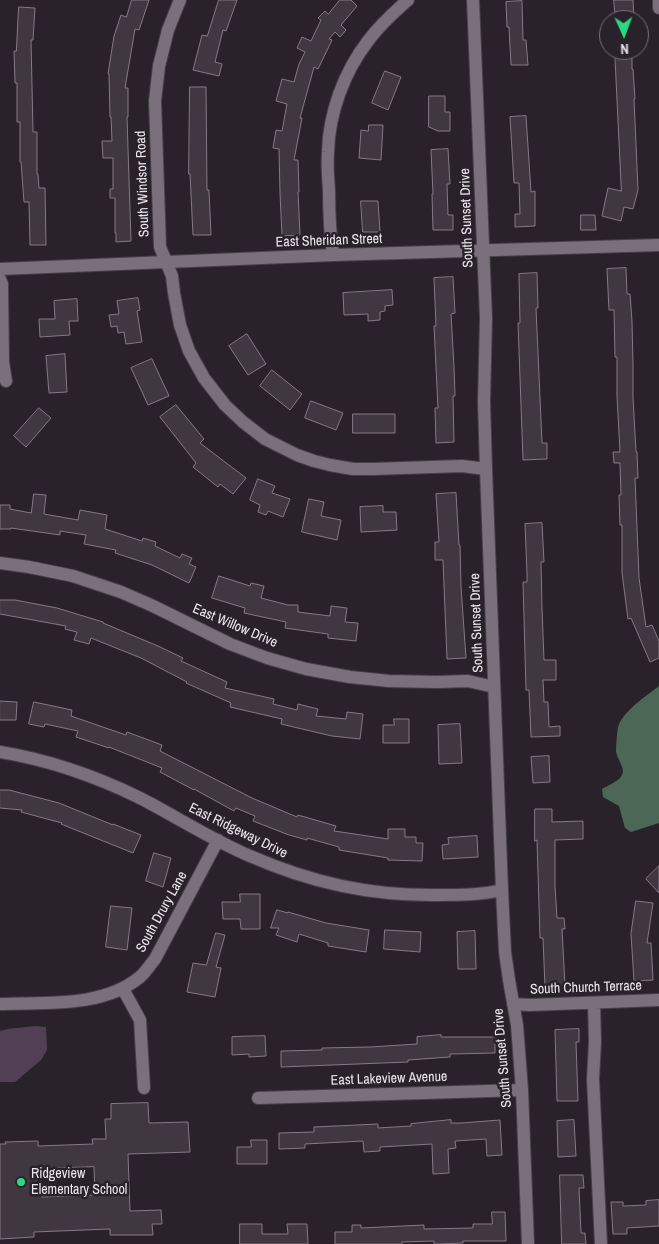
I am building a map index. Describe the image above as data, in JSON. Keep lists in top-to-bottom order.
{
  "streets": {
    "street": [
      "South Windsor Road",
      "South Sunset Drive",
      "East Sheridan Street",
      "East Willow Drive",
      "East Ridgeway Drive",
      "South Drury Lane",
      "South Church Terrace",
      "East Lakeview Avenue"
    ]
  },
  "crossings": [
    ["South Windsor Road", "South Sunset Drive"],
    ["South Windsor Road", "East Sheridan Street"],
    ["South Sunset Drive", "East Sheridan Street"],
    ["South Sunset Drive", "East Willow Drive"],
    ["South Sunset Drive", "East Ridgeway Drive"],
    ["South Sunset Drive", "South Church Terrace"],
    ["South Sunset Drive", "East Lakeview Avenue"],
    ["East Ridgeway Drive", "South Drury Lane"]
  ],
  "places": ["Ridgeview Elementary School"],
  "north": "bottom"
}
